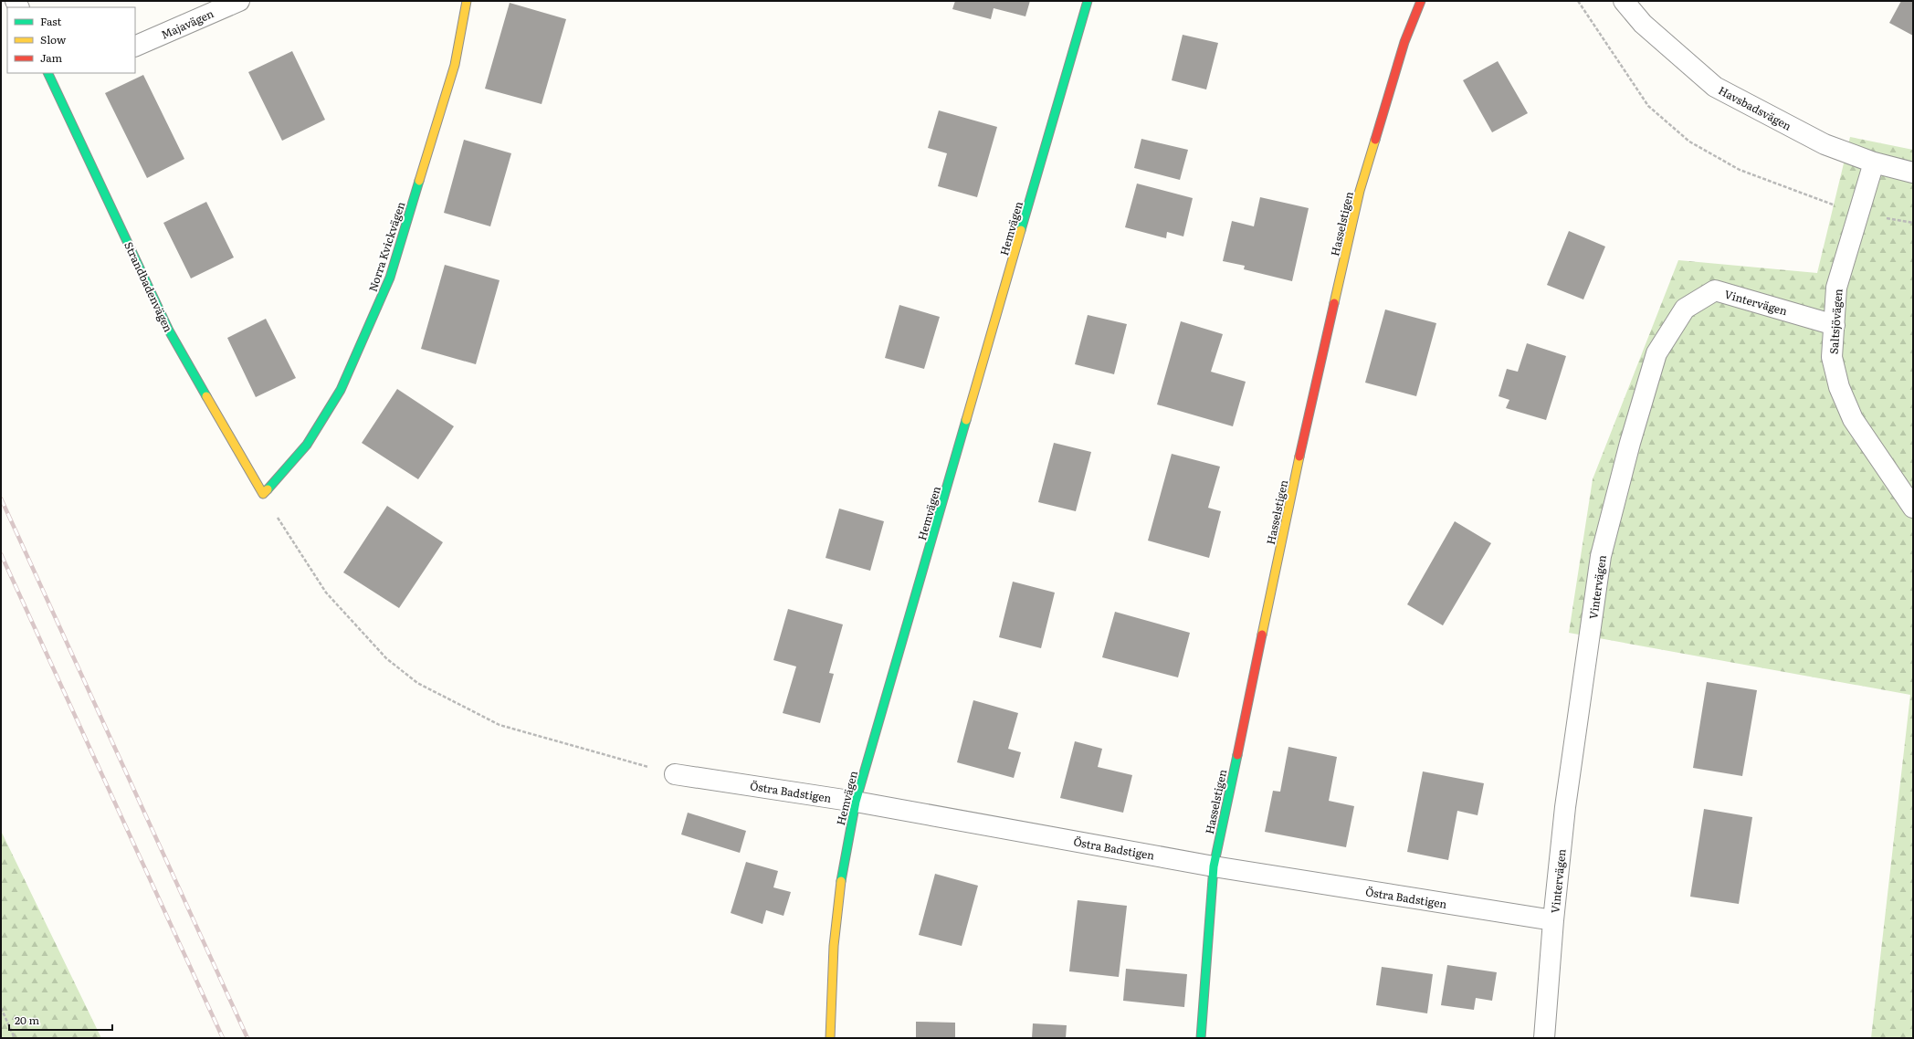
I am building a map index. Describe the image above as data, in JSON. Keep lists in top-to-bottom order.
{
  "streets": {
    "street": [
      "Majavägen",
      "Havsbadsvägen",
      "Hasselstigen",
      "Hemvägen",
      "Norra Kvickvägen",
      "Strandbadenvägen",
      "Vintervägen",
      "Saltsjövägen",
      "Östra Badstigen"
    ]
  },
  "crossings": [
    ["Havsbadsvägen", "Saltsjövägen"],
    ["Hasselstigen", "Östra Badstigen"],
    ["Hemvägen", "Östra Badstigen"],
    ["Norra Kvickvägen", "Strandbadenvägen"],
    ["Vintervägen", "Saltsjövägen"],
    ["Vintervägen", "Östra Badstigen"]
  ],
  "legend": ["Fast", "Slow", "Jam"],
  "scale_bar": "20 m"
}
